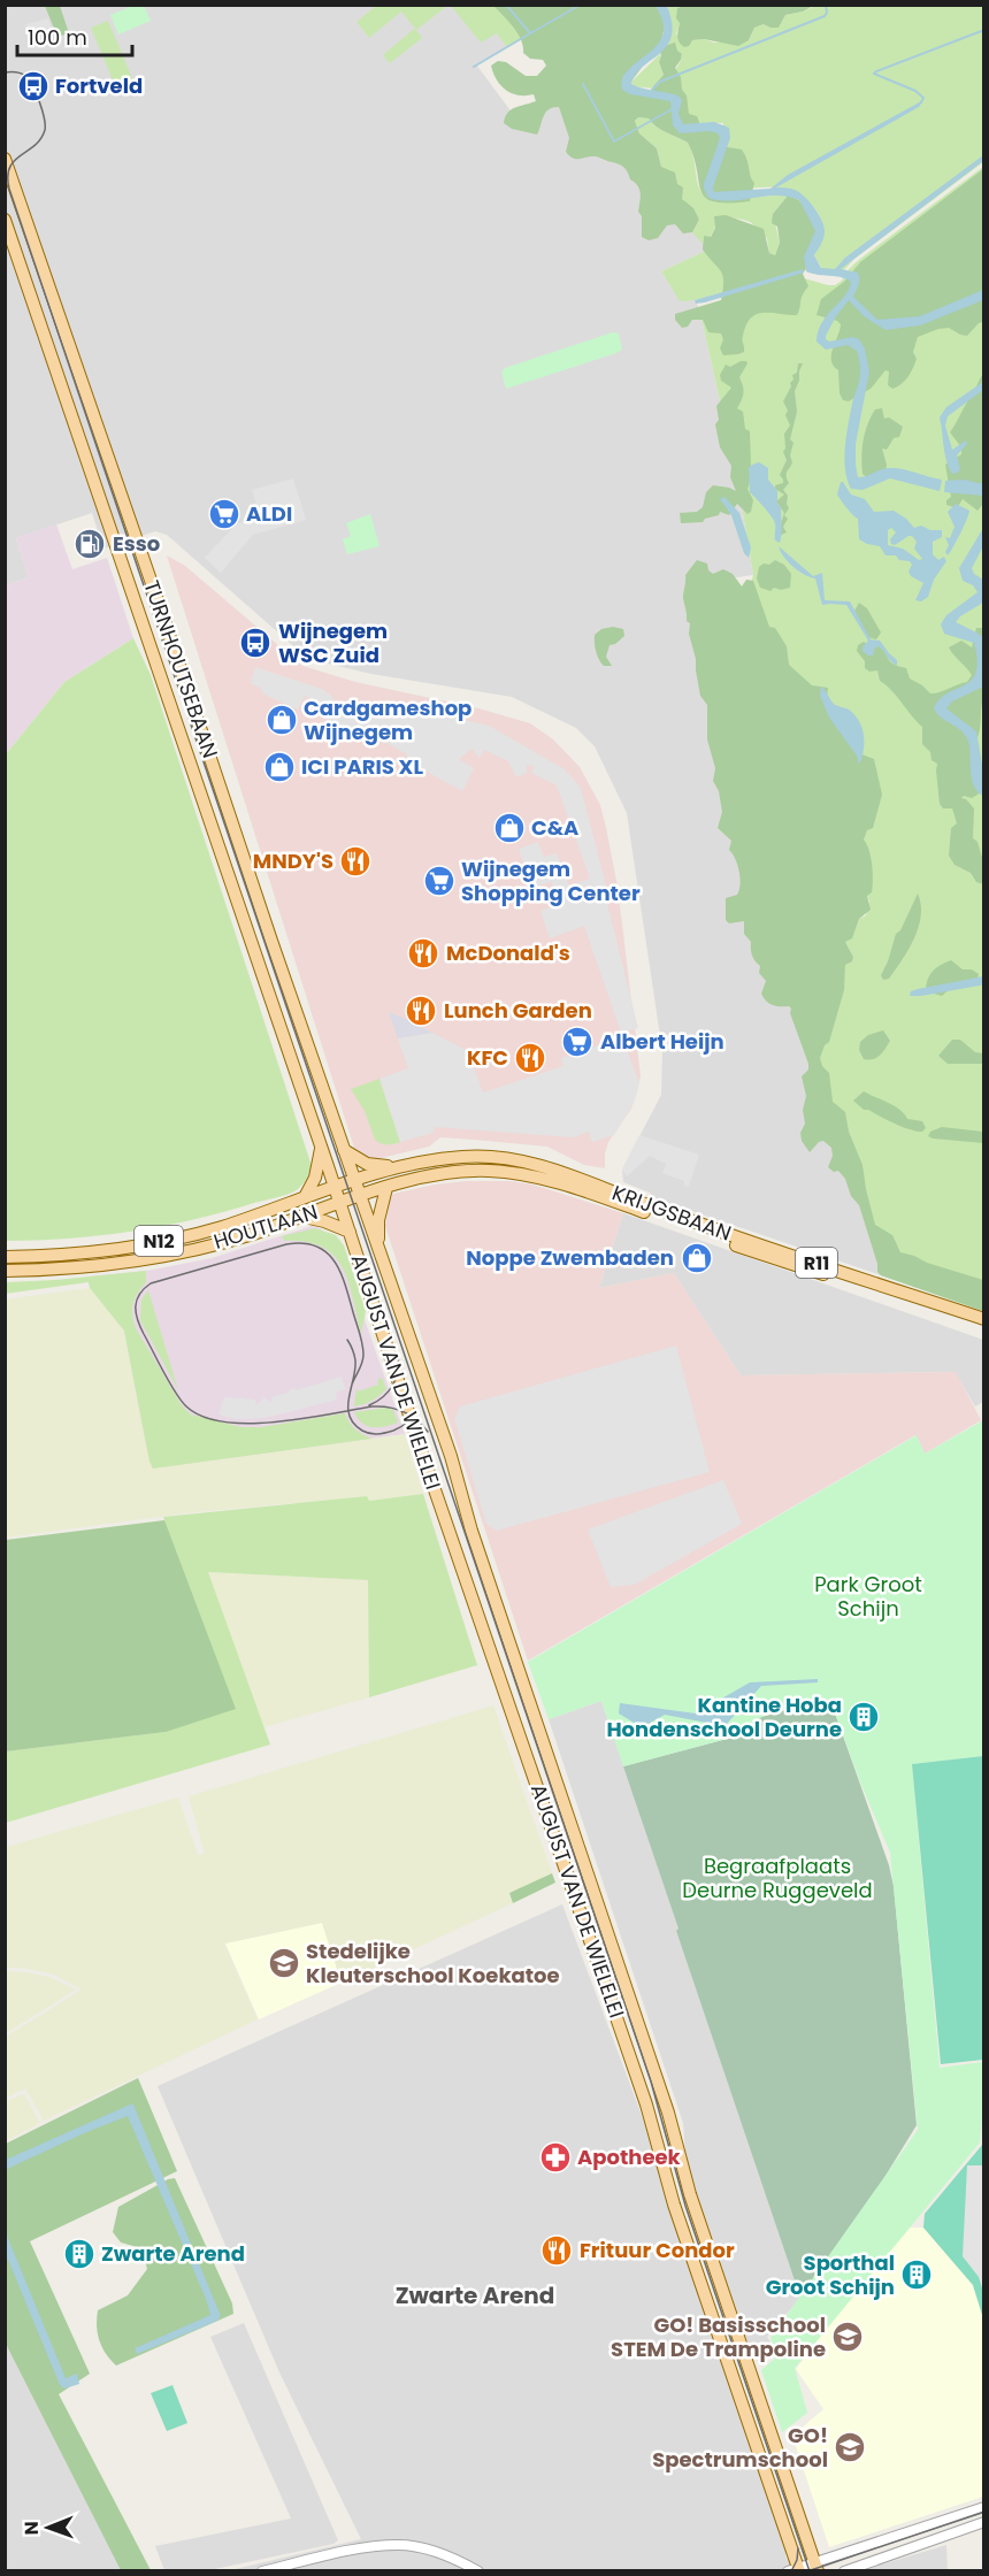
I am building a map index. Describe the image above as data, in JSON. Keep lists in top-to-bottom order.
{
  "streets": {
    "main road": [
      "TURNHOUTSEBAAN",
      "KRIJGSBAAN",
      "HOUTLAAN",
      "N12",
      "R11",
      "AUGUST VAN DE WIELELEI"
    ]
  },
  "crossings": [
    ["TURNHOUTSEBAAN", "KRIJGSBAAN"],
    ["TURNHOUTSEBAAN", "HOUTLAAN"],
    ["TURNHOUTSEBAAN", "AUGUST VAN DE WIELELEI"],
    ["KRIJGSBAAN", "HOUTLAAN"],
    ["HOUTLAAN", "AUGUST VAN DE WIELELEI"]
  ],
  "districts": ["Zwarte Arend"],
  "parks": ["Park Groot Schijn", "Begraafplaats Deurne Ruggeveld"],
  "places": {
    "bus stop": ["Fortveld", "Wijnegem WSC Zuid"],
    "supermarket": ["ALDI", "Wijnegem Shopping Center", "Albert Heijn"],
    "fuel station": ["Esso"],
    "shop": [
      "Cardgameshop Wijnegem",
      "ICI PARIS XL",
      "C&A",
      "Noppe Zwembaden"
    ],
    "restaurant": [
      "MNDY'S",
      "McDonald's",
      "Lunch Garden",
      "KFC",
      "Frituur Condor"
    ],
    "building": ["Kantine Hoba Hondenschool Deurne", "Zwarte Arend", "Sporthal Groot Schijn"],
    "school or university": ["Stedelijke Kleuterschool Koekatoe", "GO! Basisschool STEM De Trampoline", "GO! Spectrumschool"],
    "pharmacy": ["Apotheek"]
  },
  "scale_bar": "100 m",
  "north": "left"
}
